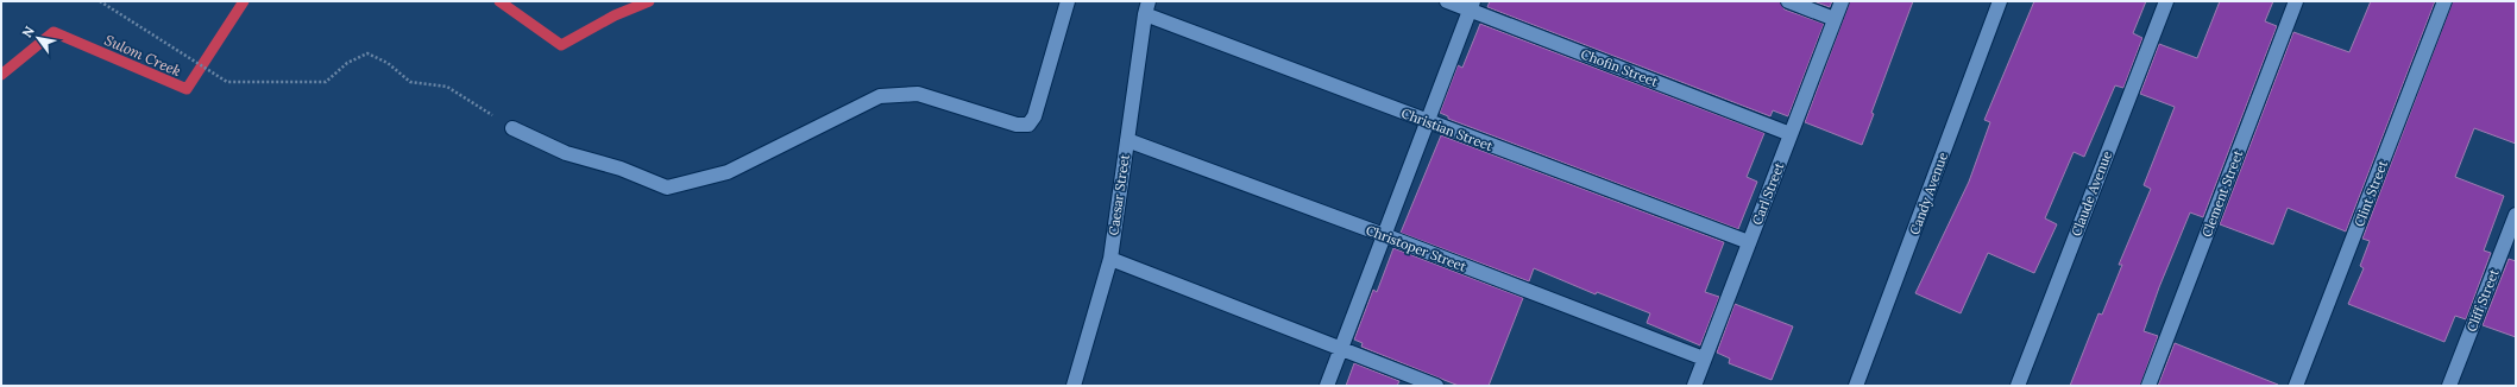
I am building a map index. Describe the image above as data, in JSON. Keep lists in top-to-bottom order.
{
  "streets": {
    "street": [
      "Chofin Street",
      "Christian Street",
      "Carl Street",
      "Candy Avenue",
      "Claude Avenue",
      "Clement Street",
      "Clint Street",
      "Caesar Street",
      "Christoper Street",
      "Cliff Street"
    ]
  },
  "crossings": [
    ["Chofin Street", "Carl Street"],
    ["Christian Street", "Carl Street"],
    ["Christian Street", "Caesar Street"],
    ["Carl Street", "Christoper Street"],
    ["Caesar Street", "Christoper Street"]
  ],
  "water": ["Sulom Creek"],
  "north": "top left"
}
